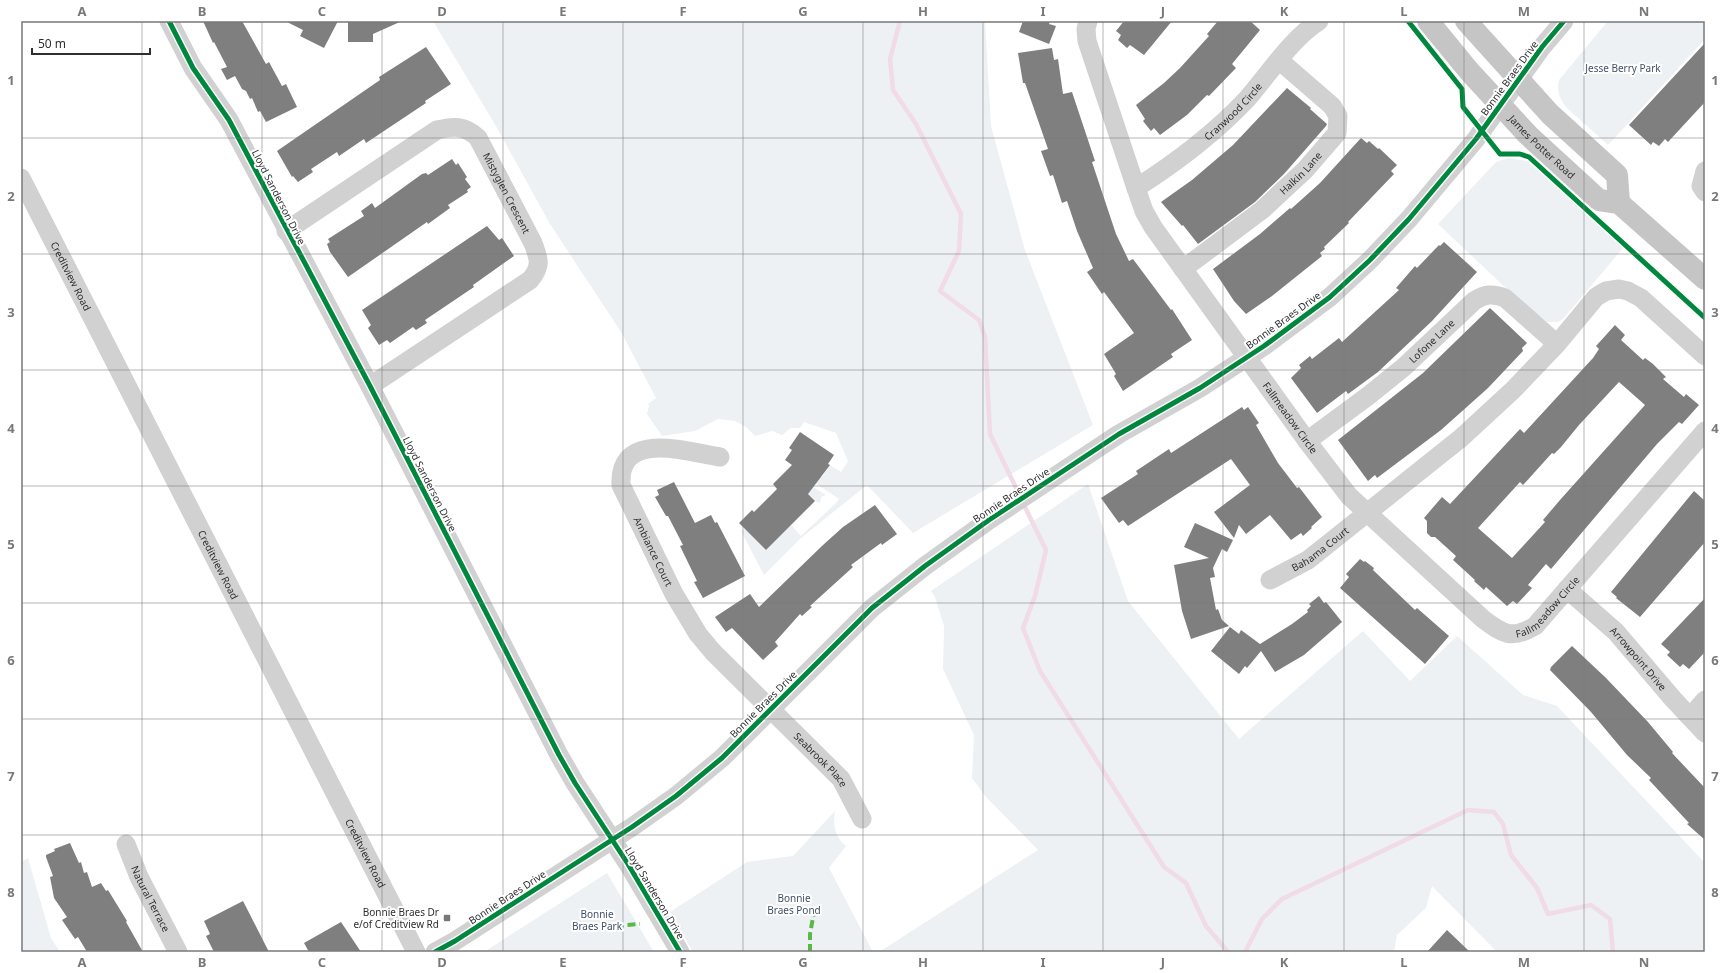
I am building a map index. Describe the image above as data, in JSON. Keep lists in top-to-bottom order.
{
  "streets": {
    "main road": ["James Potter Road"],
    "street": [
      "Bonnie Braes Drive",
      "Cranwood Circle",
      "Halkin Lane",
      "Mistyglen Crescent",
      "Lloyd Sanderson Drive",
      "Creditview Road",
      "Lofone Lane",
      "Fallmeadow Circle",
      "Bahama Court",
      "Ambiance Court",
      "Arrowpoint Drive",
      "Seabrook Place",
      "Natural Terrace"
    ]
  },
  "crossings": [
    ["Bonnie Braes Drive", "James Potter Road"],
    ["Bonnie Braes Drive", "Lloyd Sanderson Drive"],
    ["Bonnie Braes Drive", "Fallmeadow Circle"],
    ["Bonnie Braes Drive", "Ambiance Court"],
    ["Bonnie Braes Drive", "Seabrook Place"],
    ["Cranwood Circle", "Halkin Lane"],
    ["Mistyglen Crescent", "Lloyd Sanderson Drive"],
    ["Lofone Lane", "Fallmeadow Circle"],
    ["Fallmeadow Circle", "Bahama Court"],
    ["Fallmeadow Circle", "Arrowpoint Drive"],
    ["Ambiance Court", "Seabrook Place"]
  ],
  "parks": ["Jesse Berry Park", "Bonnie Braes Pond", "Bonnie Braes Park"],
  "places": {
    "transit": ["Bonnie Braes Dr e/of Creditview Rd"]
  },
  "scale_bar": "50 m",
  "grid": {
    "columns": [
      "A",
      "B",
      "C",
      "D",
      "E",
      "F",
      "G",
      "H",
      "I",
      "J",
      "K",
      "L",
      "M",
      "N"
    ],
    "rows": [
      "1",
      "2",
      "3",
      "4",
      "5",
      "6",
      "7",
      "8"
    ]
  }
}
